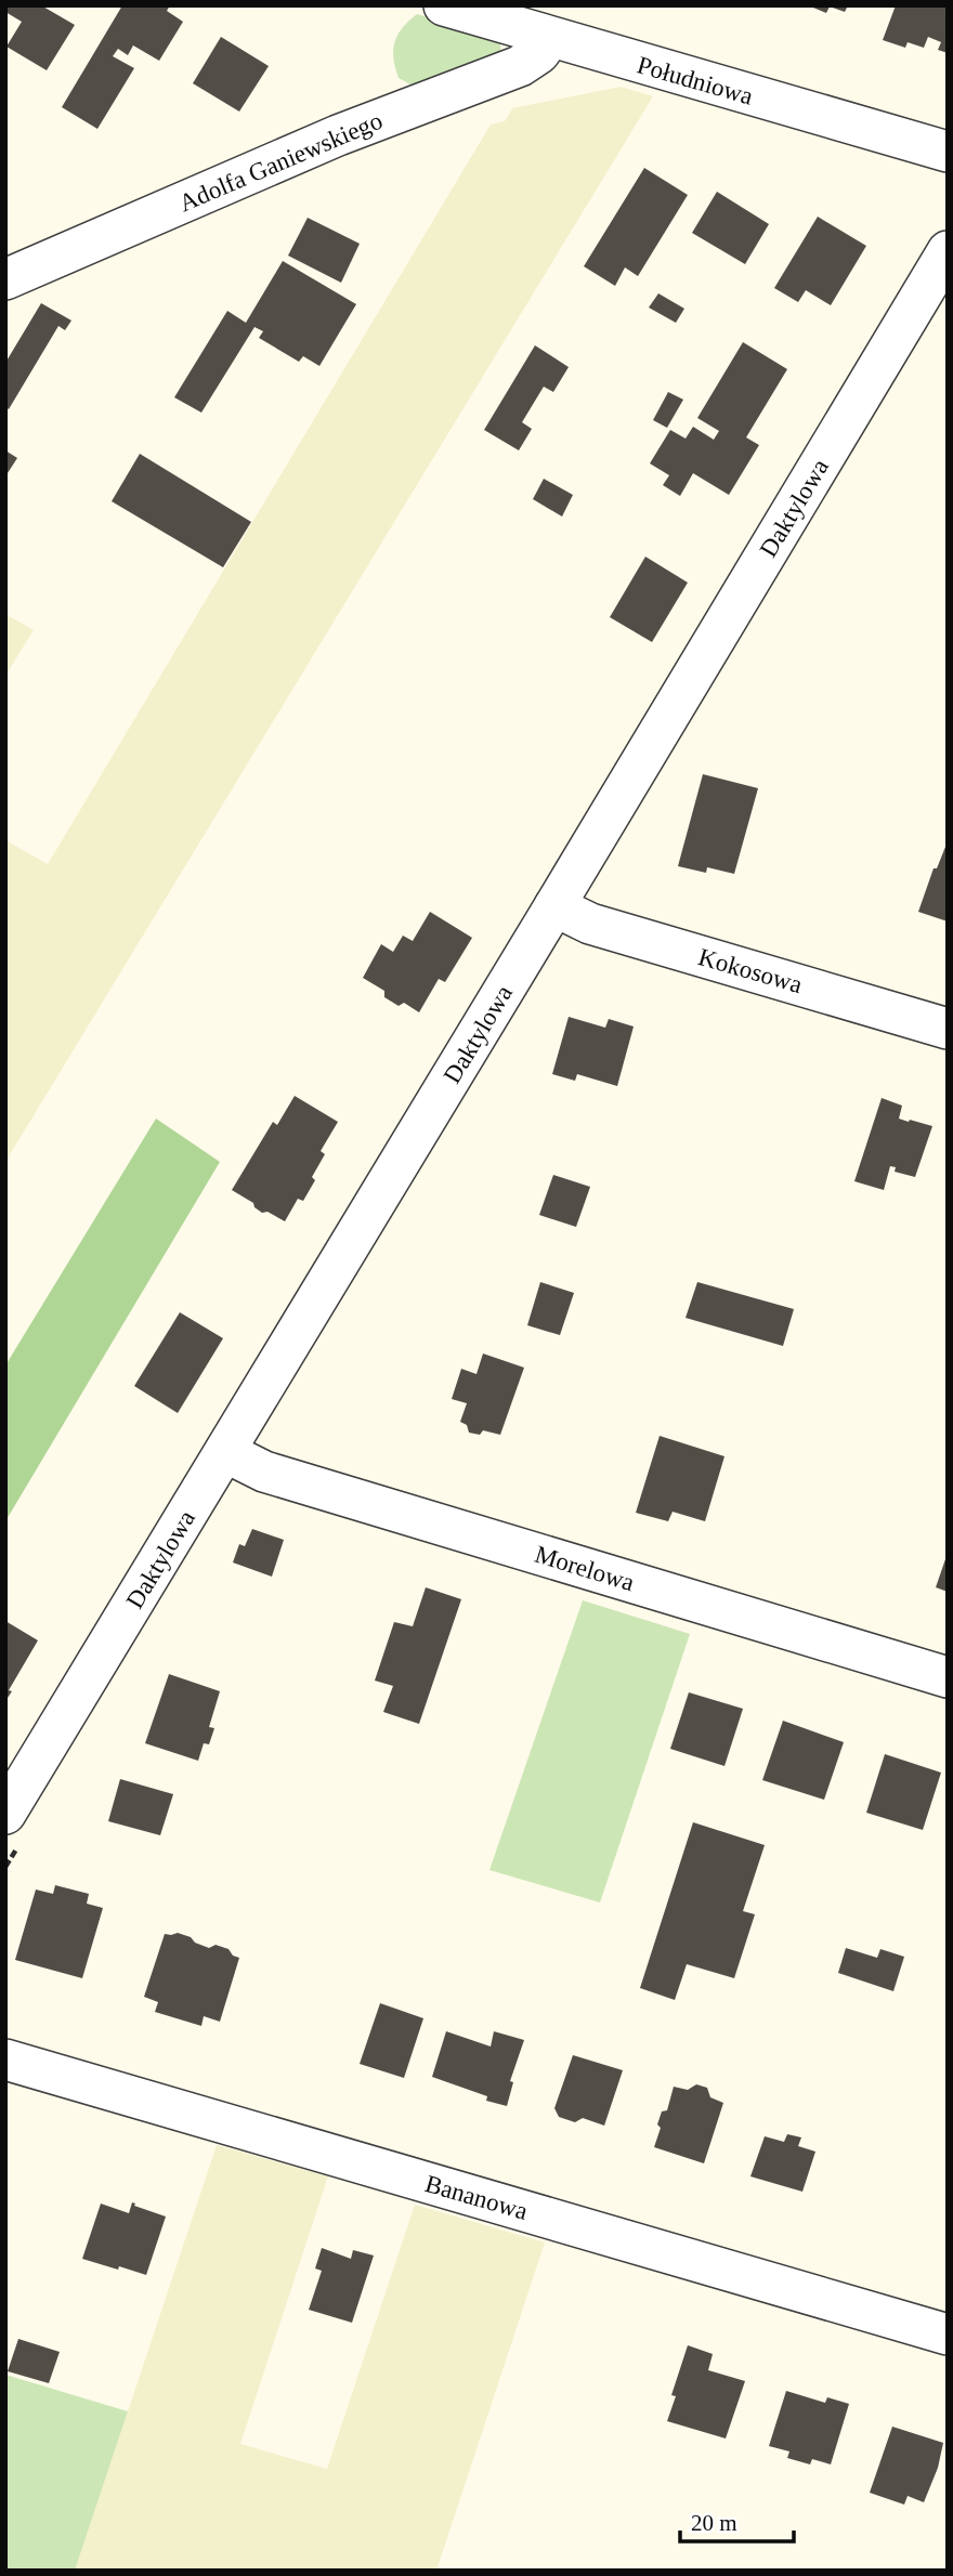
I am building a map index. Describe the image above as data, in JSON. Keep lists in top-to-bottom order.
{
  "streets": {
    "street": [
      "Południowa",
      "Adolfa Ganiewskiego",
      "Daktylowa",
      "Kokosowa",
      "Morelowa",
      "Bananowa"
    ]
  },
  "crossings": [
    ["Południowa", "Adolfa Ganiewskiego"],
    ["Daktylowa", "Kokosowa"],
    ["Daktylowa", "Morelowa"]
  ],
  "scale_bar": "20 m"
}
